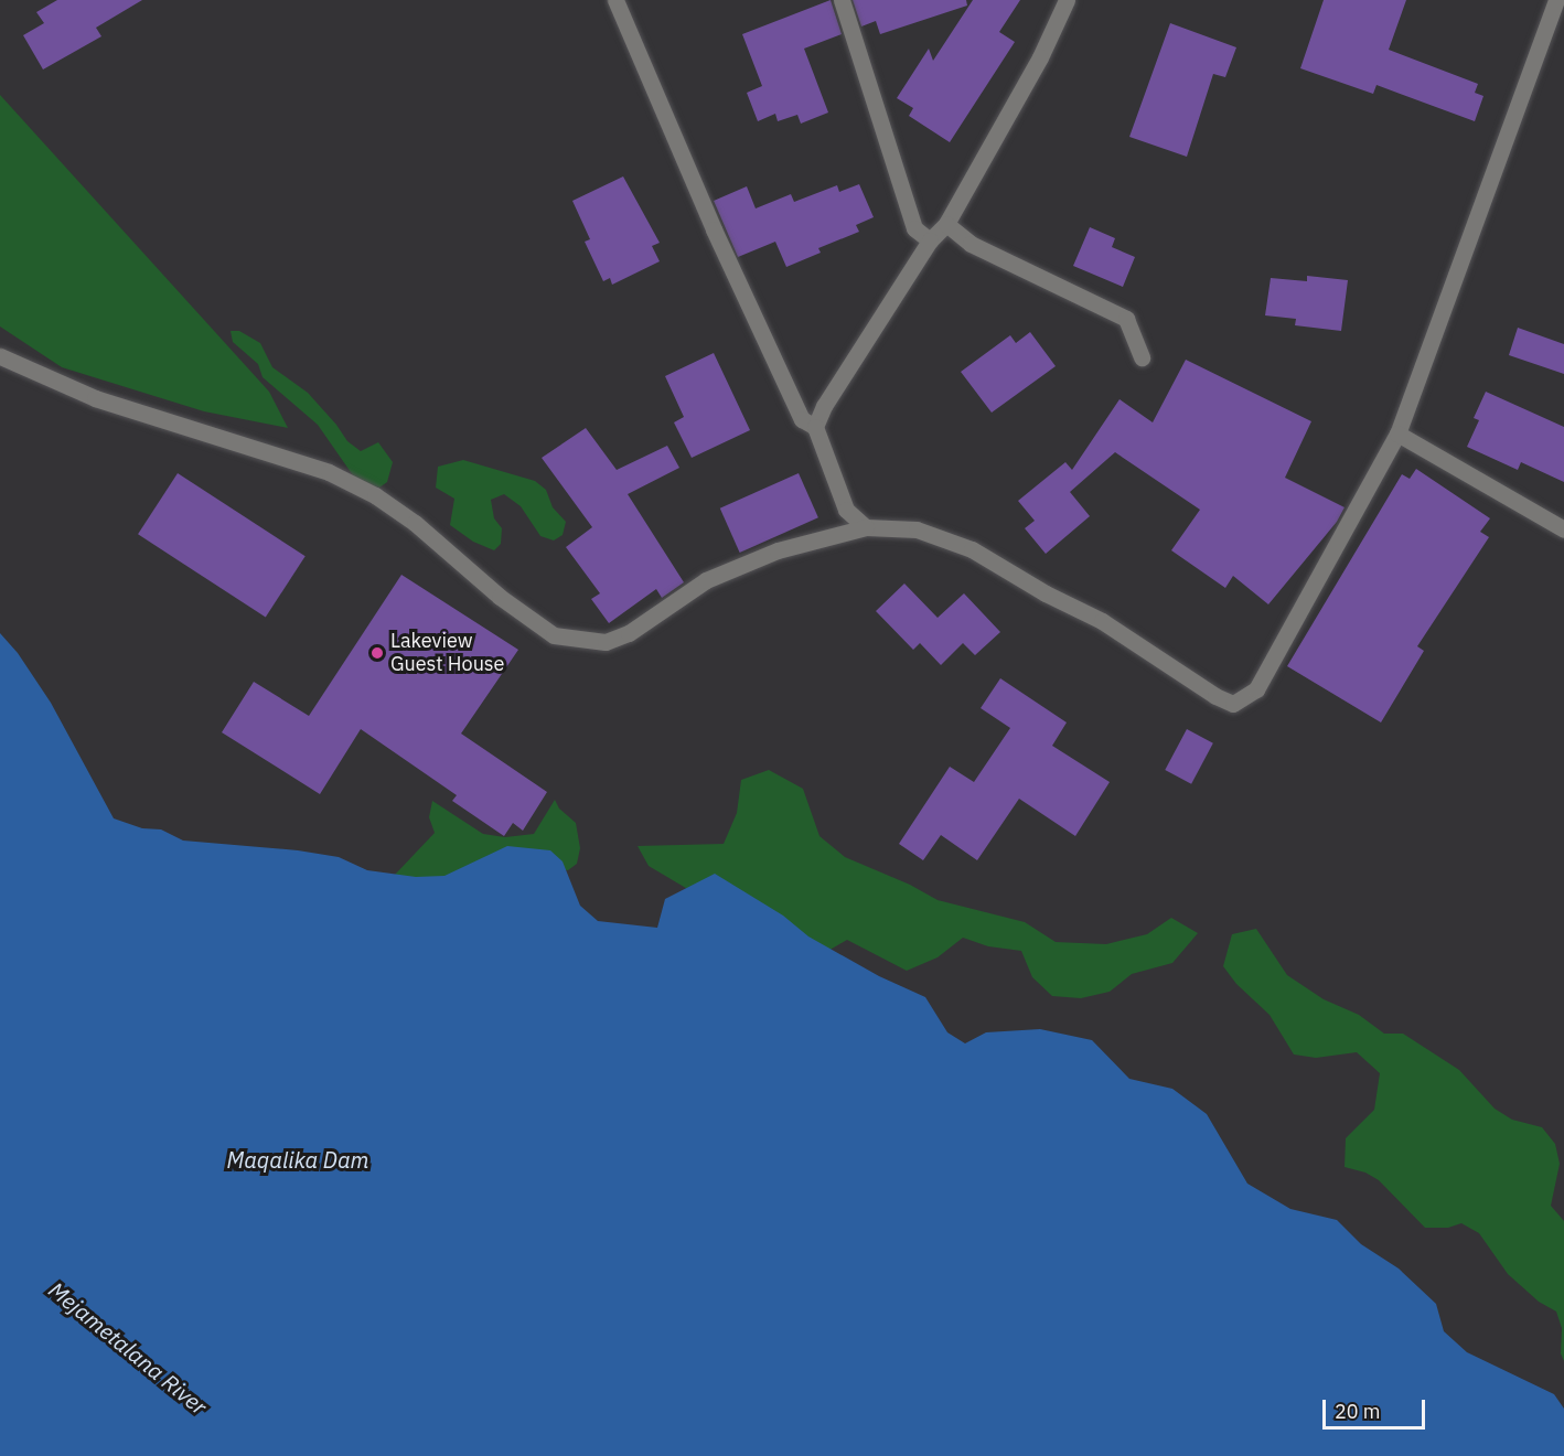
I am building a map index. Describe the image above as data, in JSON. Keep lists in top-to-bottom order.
{
  "water": ["Maqalika Dam", "Mejametalana River"],
  "places": ["Lakeview Guest House"],
  "scale_bar": "20 m"
}
